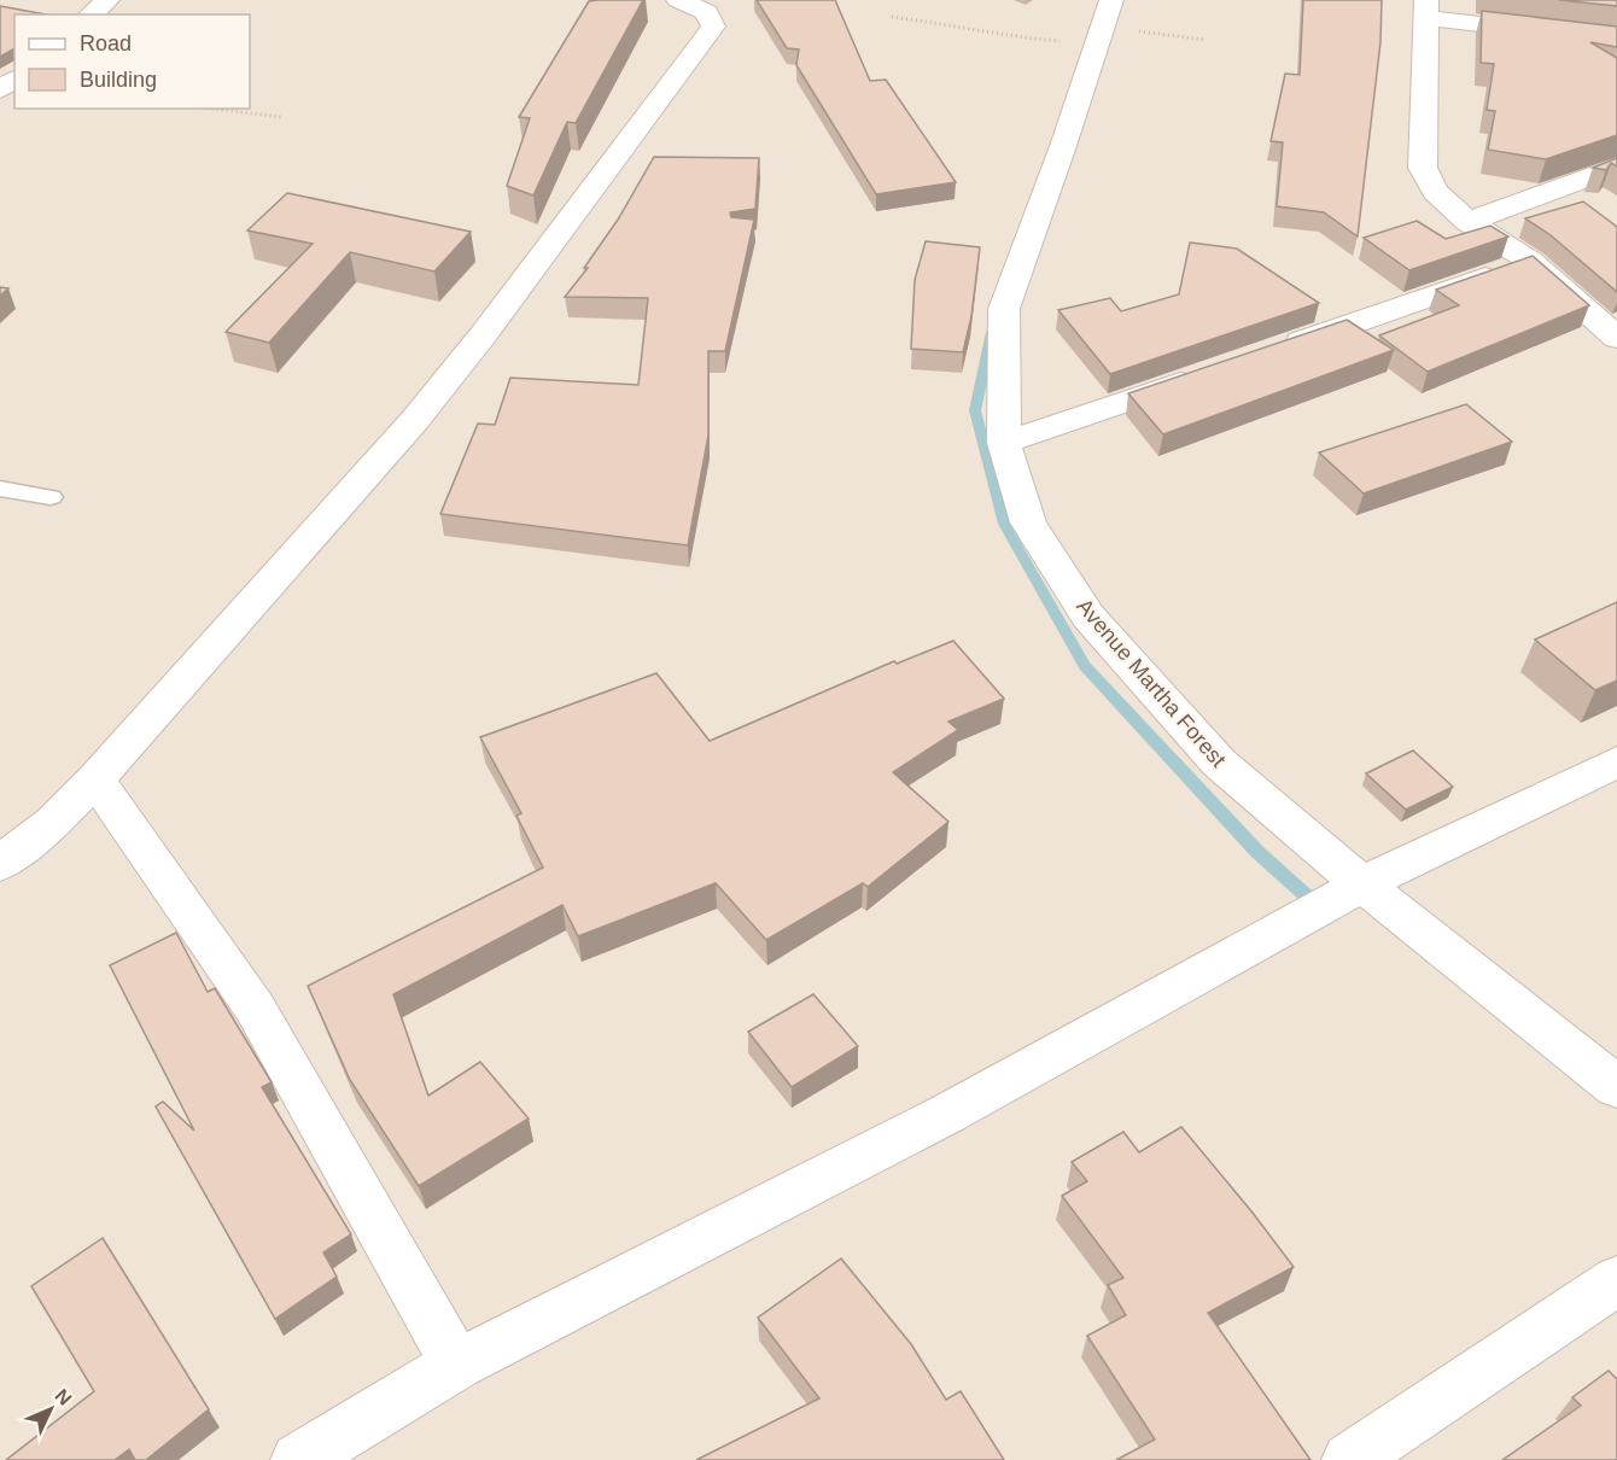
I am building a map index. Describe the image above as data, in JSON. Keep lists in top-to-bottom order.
{
  "streets": {
    "street": ["Avenue Martha Forest"]
  },
  "legend": ["Road", "Building"],
  "north": "top right"
}
